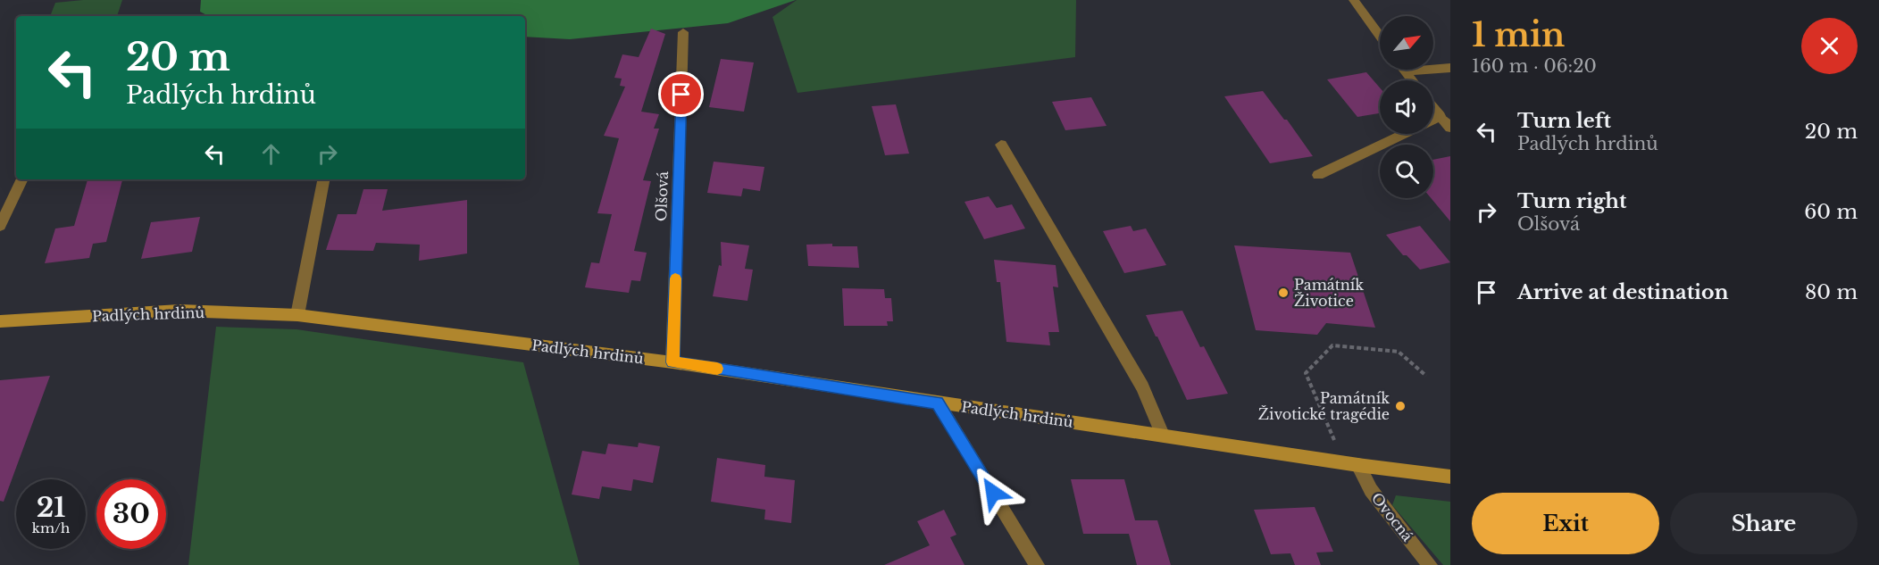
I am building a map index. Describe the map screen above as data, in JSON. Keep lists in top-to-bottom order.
{
  "streets": {
    "street": ["Olšová", "Padlých hrdinů", "Ovocná"]
  },
  "crossings": [
    ["Olšová", "Padlých hrdinů"],
    ["Padlých hrdinů", "Ovocná"]
  ],
  "places": ["Památník Životice", "Památník Životické tragédie"],
  "north": "top right",
  "page": {
    "heading": ["1 min", "160 m · 06:20"],
    "turn": ["20 m", "Padlých hrdinů"],
    "list": [
      {
        "name": "Turn left",
        "note": "Padlých hrdinů",
        "value": "20 m"
      },
      {
        "name": "Turn right",
        "note": "Olšová",
        "value": "60 m"
      },
      {
        "name": "Arrive at destination",
        "value": "80 m"
      }
    ],
    "speed": "21 km/h",
    "limit": "30",
    "buttons": ["Exit", "Share"]
  }
}
